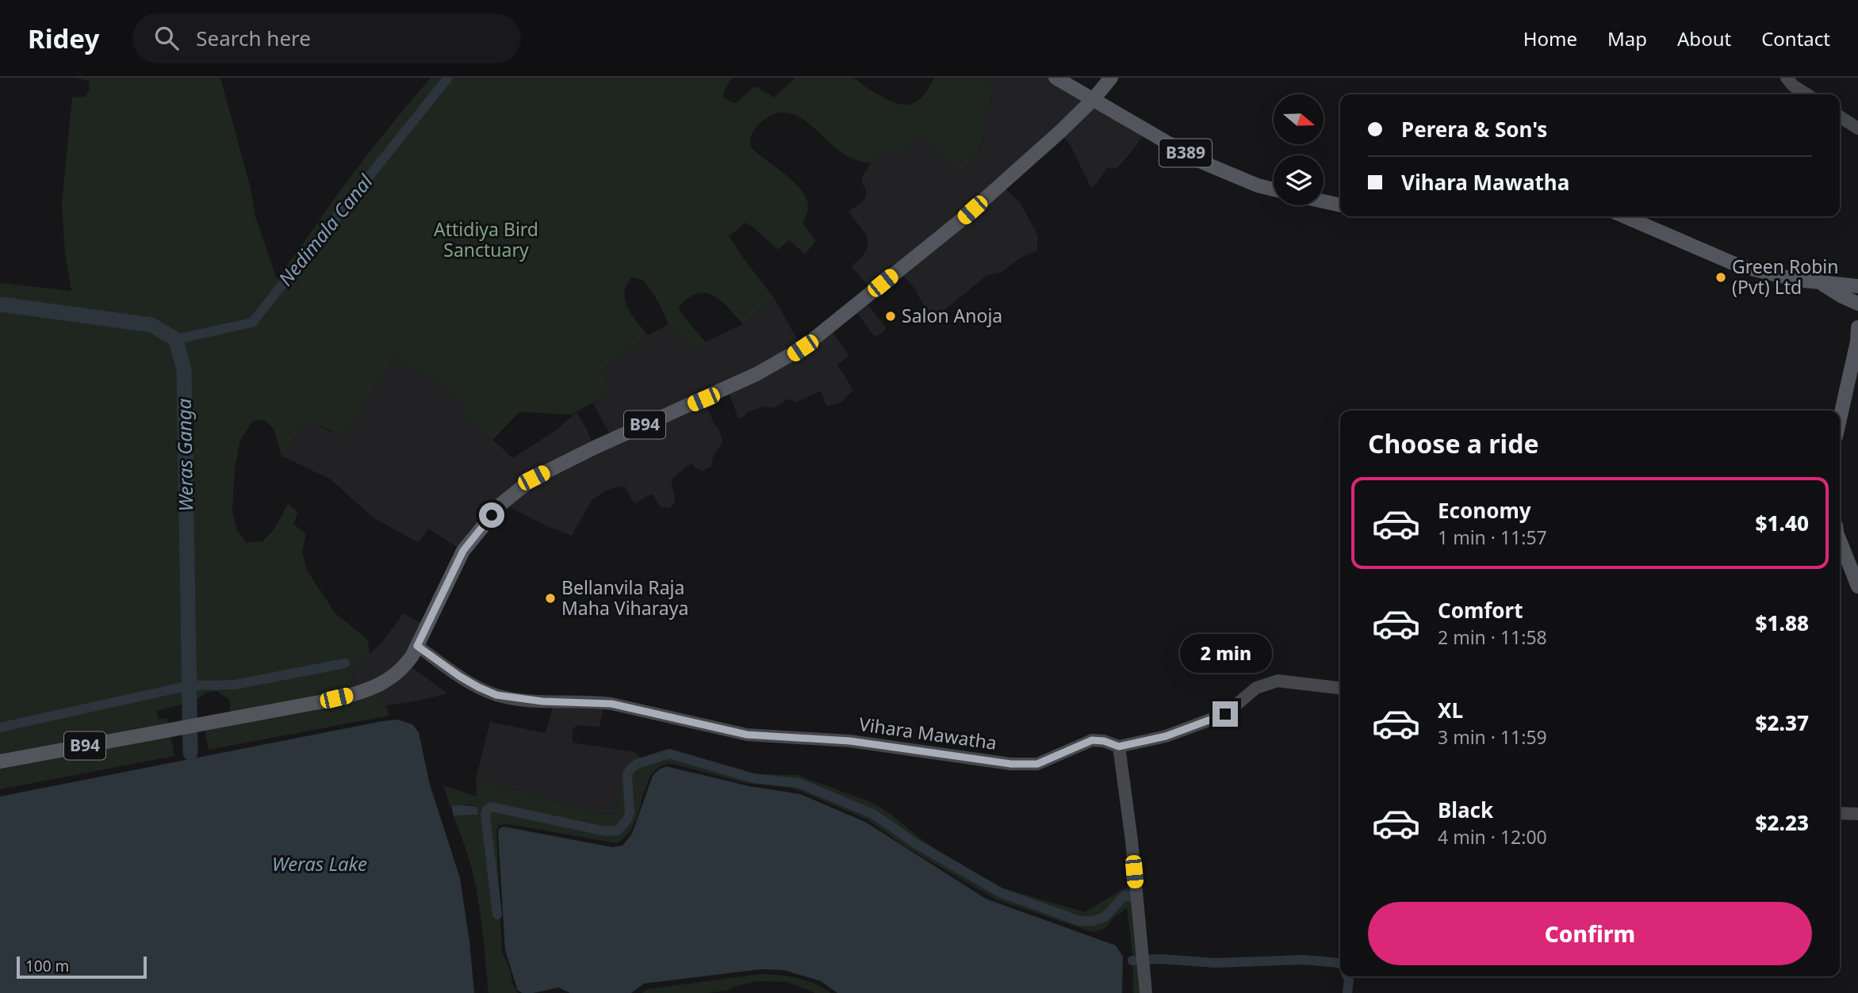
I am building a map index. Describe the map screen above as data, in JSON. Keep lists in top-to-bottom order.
{
  "streets": {
    "main road": ["B389", "B94"],
    "street": ["Vihara Mawatha"]
  },
  "crossings": [
    ["B389", "B94"],
    ["B94", "Vihara Mawatha"]
  ],
  "water": ["Nedimala Canal", "Weras Ganga", "Weras Lake"],
  "parks": ["Attidiya Bird Sanctuary"],
  "places": ["Green Robin (Pvt) Ltd", "Salon Anoja", "Bellanvila Raja Maha Viharaya"],
  "scale_bar": "100 m",
  "north": "right",
  "page": {
    "header": "Ridey",
    "search": "Search here",
    "nav": [
      "Home",
      "Map",
      "About",
      "Contact"
    ],
    "banner": ["Perera & Son's", "Vihara Mawatha"],
    "heading": "Choose a ride",
    "list": [
      {
        "name": "Economy",
        "note": "1 min · 11:57",
        "value": "$1.40"
      },
      {
        "name": "Comfort",
        "note": "2 min · 11:58",
        "value": "$1.88"
      },
      {
        "name": "XL",
        "note": "3 min · 11:59",
        "value": "$2.37"
      },
      {
        "name": "Black",
        "note": "4 min · 12:00",
        "value": "$2.23"
      }
    ],
    "bubble": "2 min",
    "buttons": "Confirm",
    "scale": "100 m"
  }
}
